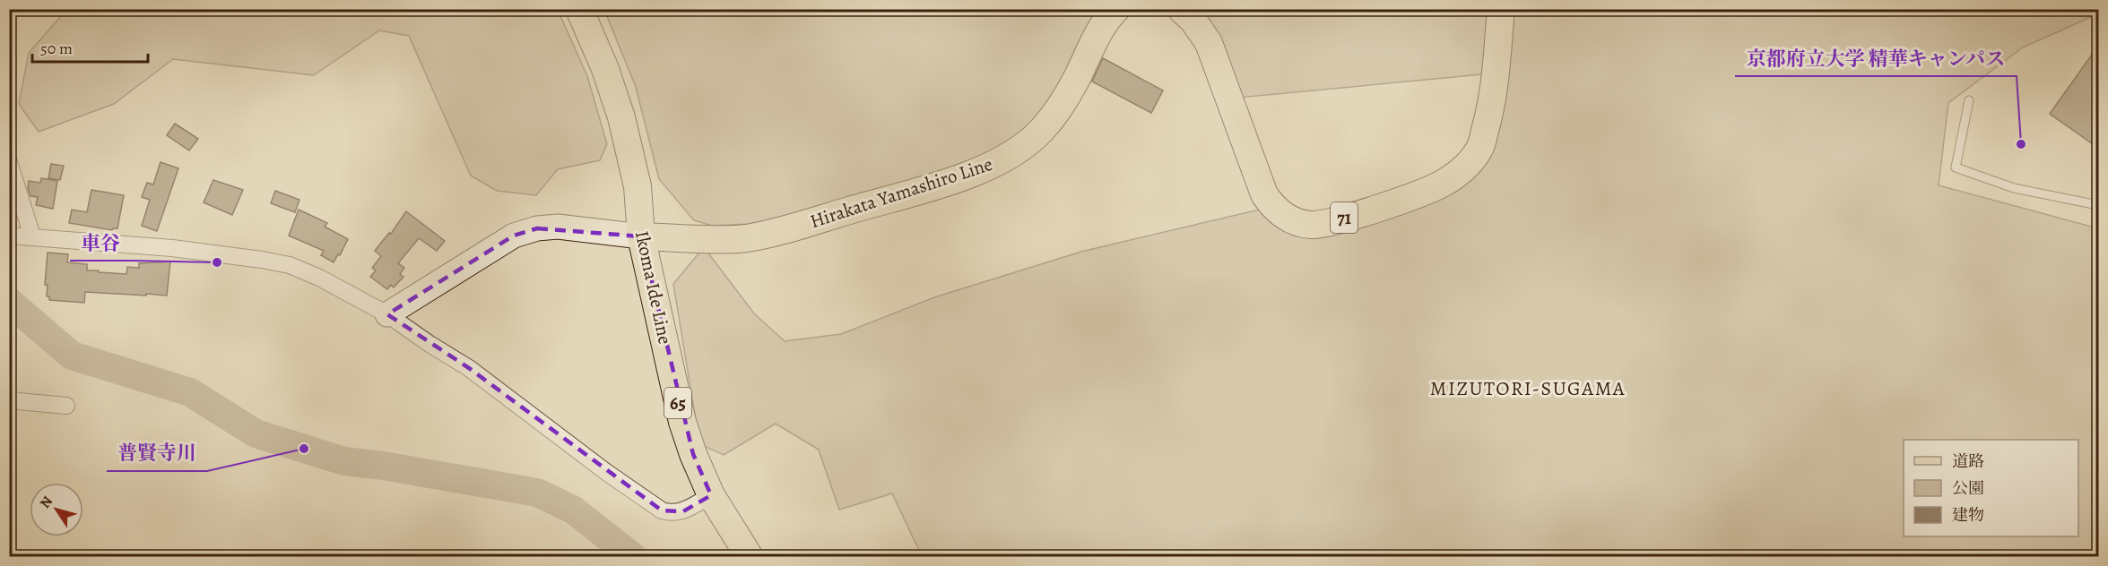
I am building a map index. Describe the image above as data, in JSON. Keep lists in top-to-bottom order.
{
  "streets": {
    "main road": [
      "Hirakata Yamashiro Line",
      "71",
      "Ikoma Ide Line",
      "65"
    ]
  },
  "crossings": [
    ["Hirakata Yamashiro Line", "Ikoma Ide Line"]
  ],
  "districts": ["MIZUTORI-SUGAMA"],
  "places": ["京都府立大学 精華キャンパス", "車谷", "普賢寺川"],
  "legend": ["道路", "公園", "建物"],
  "scale_bar": "50 m",
  "north": "top left"
}
